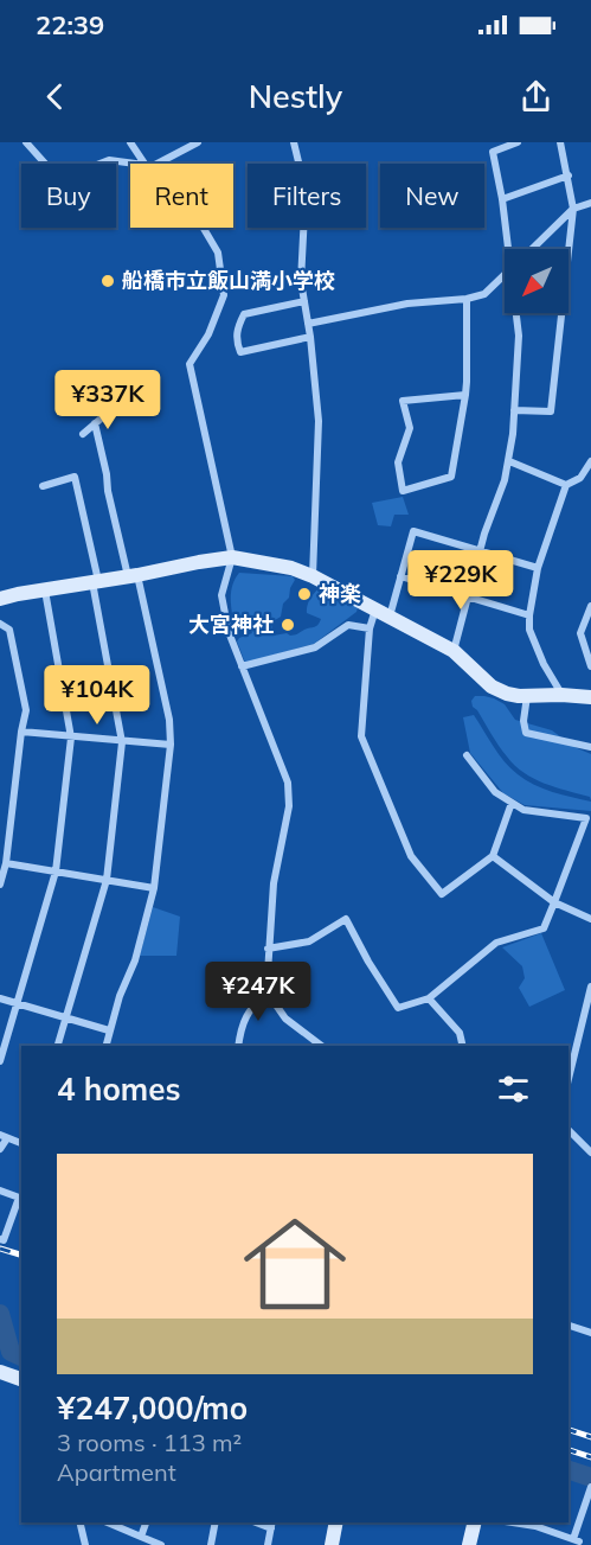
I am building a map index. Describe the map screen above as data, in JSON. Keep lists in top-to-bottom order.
{
  "places": ["船橋市立飯山満小学校", "神楽", "大宮神社"],
  "north": "bottom left",
  "page": {
    "status": "22:39",
    "header": "Nestly",
    "chip": [
      "Buy",
      "Rent",
      "Filters",
      "New"
    ],
    "price": [
      "¥337K",
      "¥229K",
      "¥104K",
      "¥247K"
    ],
    "heading": "4 homes",
    "list": [
      {
        "name": "¥247,000/mo",
        "note": "3 rooms · 113 m² · Apartment"
      }
    ]
  }
}
